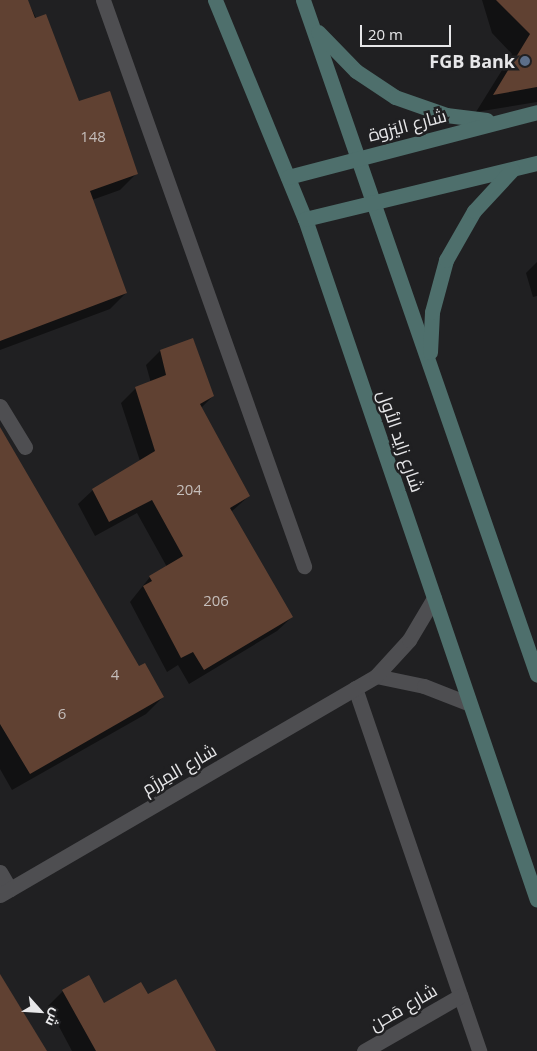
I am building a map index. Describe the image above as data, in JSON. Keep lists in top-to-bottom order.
{
  "streets": {
    "main road": ["شارع اليَزوة", "شارع زايد الأول"],
    "street": ["شارع المِرزَم", "شارع مَحن"]
  },
  "crossings": [
    ["شارع اليَزوة", "شارع زايد الأول"],
    ["شارع زايد الأول", "شارع المِرزَم"]
  ],
  "places": ["FGB Bank"],
  "house_numbers": [
    "148",
    "204",
    "206",
    "4",
    "6"
  ],
  "scale_bar": "20 m",
  "north": "bottom right"
}
